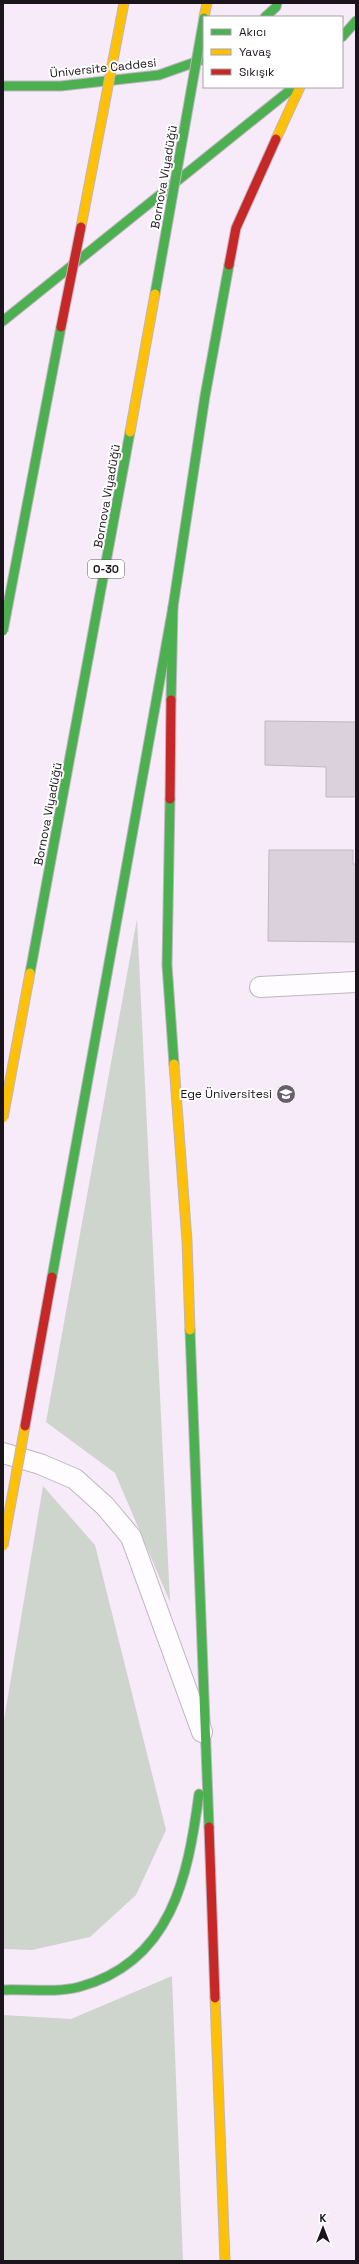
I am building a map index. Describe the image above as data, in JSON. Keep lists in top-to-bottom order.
{
  "streets": {
    "main road": ["Üniversite Caddesi", "Bornova Viyadüğü", "O-30"]
  },
  "places": {
    "school or university": ["Ege Üniversitesi"]
  },
  "legend": ["Akıcı", "Yavaş", "Sıkışık"],
  "north": "top"
}
